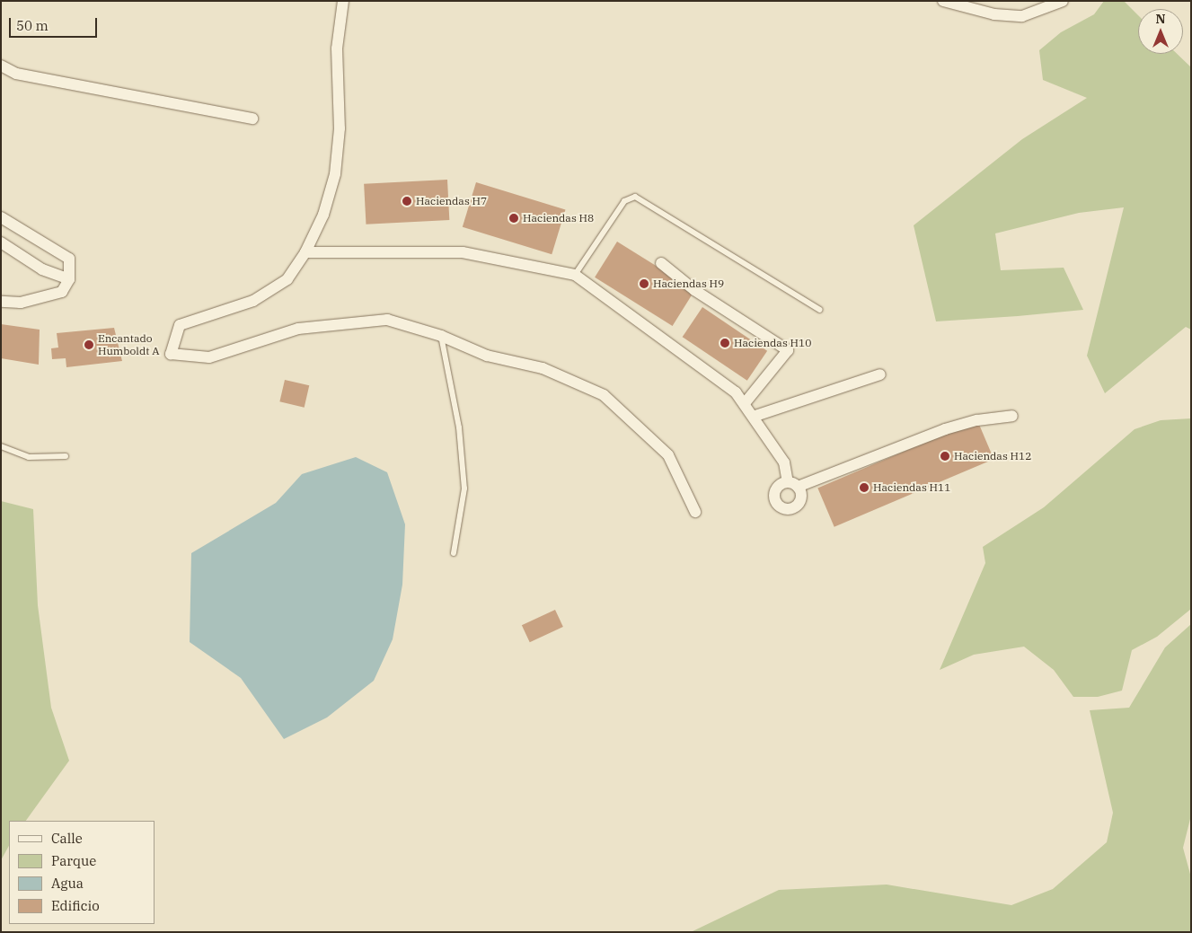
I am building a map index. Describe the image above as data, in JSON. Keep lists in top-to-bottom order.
{
  "places": [
    "Haciendas H7",
    "Haciendas H8",
    "Haciendas H9",
    "Haciendas H10",
    "Encantado Humboldt A",
    "Haciendas H12",
    "Haciendas H11"
  ],
  "legend": [
    "Calle",
    "Parque",
    "Agua",
    "Edificio"
  ],
  "scale_bar": "50 m",
  "north": "top"
}
